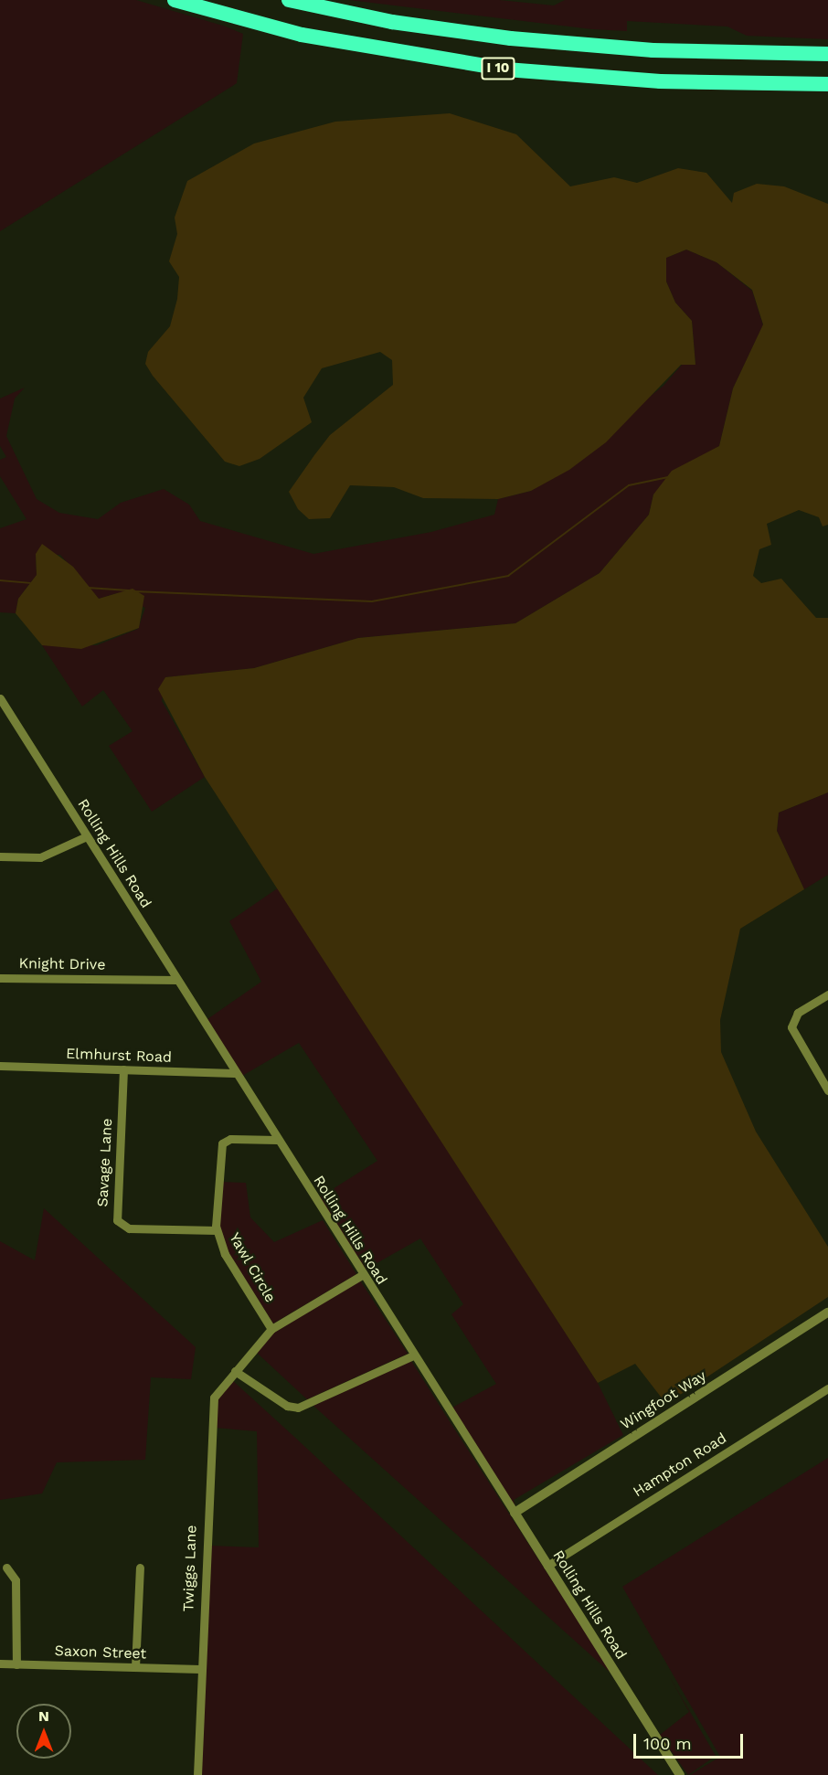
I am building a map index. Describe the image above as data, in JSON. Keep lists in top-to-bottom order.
{
  "streets": {
    "highway": ["I 10"],
    "street": [
      "Rolling Hills Road",
      "Knight Drive",
      "Elmhurst Road",
      "Savage Lane",
      "Yawl Circle",
      "Wingfoot Way",
      "Hampton Road",
      "Twiggs Lane",
      "Saxon Street"
    ]
  },
  "crossings": [
    ["Rolling Hills Road", "Knight Drive"],
    ["Rolling Hills Road", "Elmhurst Road"],
    ["Rolling Hills Road", "Yawl Circle"],
    ["Rolling Hills Road", "Wingfoot Way"],
    ["Rolling Hills Road", "Hampton Road"],
    ["Elmhurst Road", "Savage Lane"],
    ["Savage Lane", "Yawl Circle"],
    ["Twiggs Lane", "Saxon Street"]
  ],
  "scale_bar": "100 m",
  "north": "top"
}
